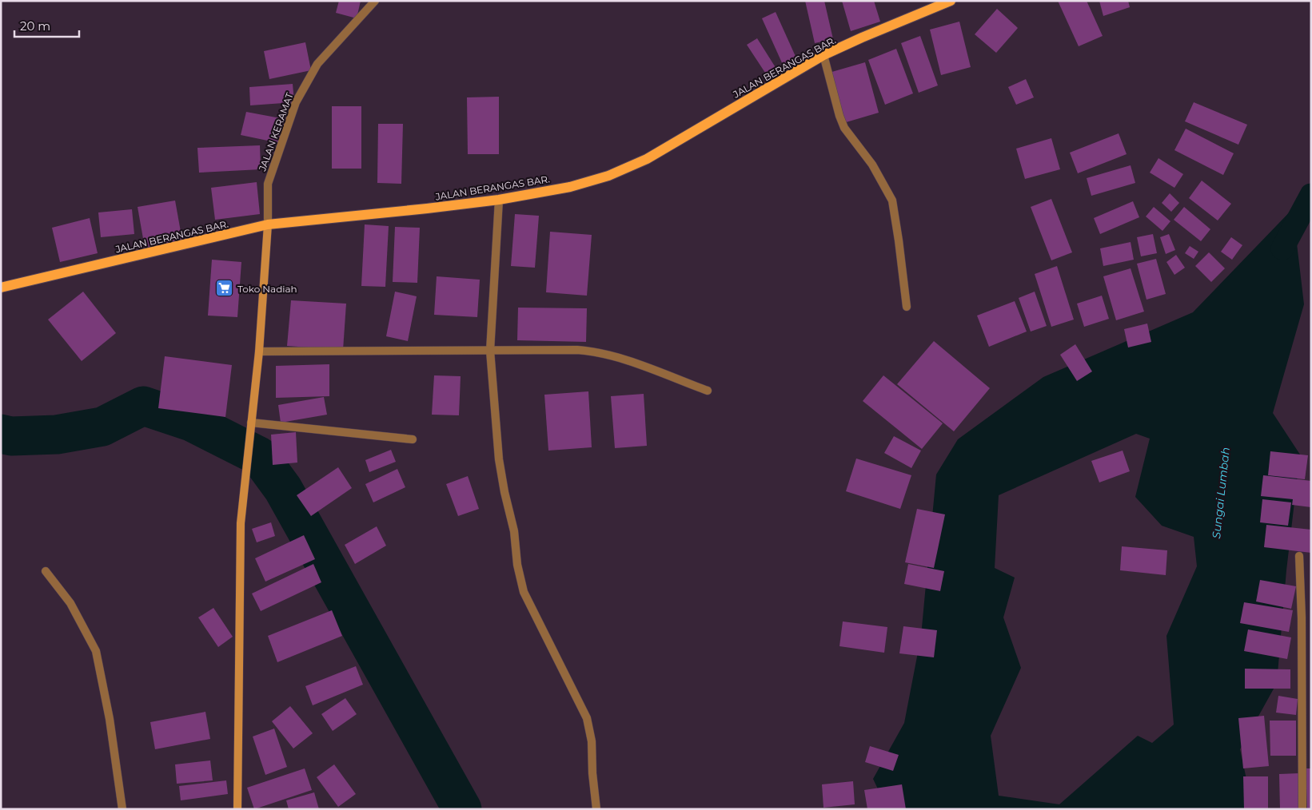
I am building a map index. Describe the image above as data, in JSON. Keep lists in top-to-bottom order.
{
  "streets": {
    "main road": ["JALAN BERANGAS BAR."],
    "street": ["JALAN KERAMAT"]
  },
  "crossings": [
    ["JALAN BERANGAS BAR.", "JALAN KERAMAT"]
  ],
  "water": ["Sungai Lumbah"],
  "places": {
    "supermarket": ["Toko Nadiah"]
  },
  "scale_bar": "20 m"
}
